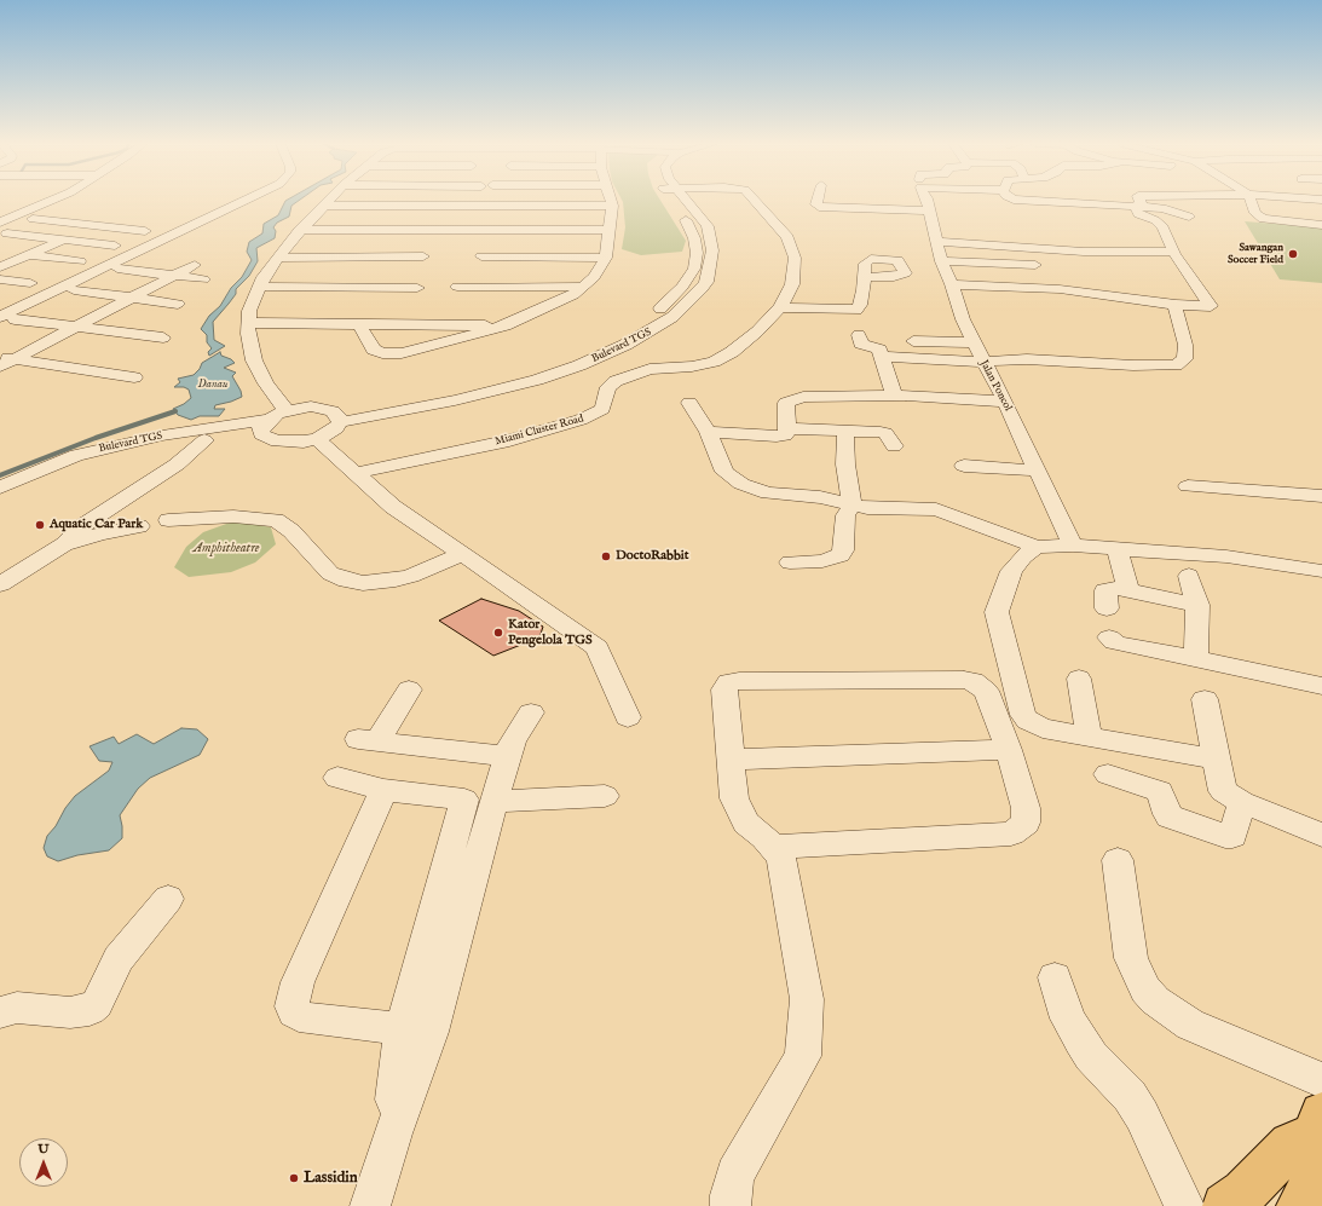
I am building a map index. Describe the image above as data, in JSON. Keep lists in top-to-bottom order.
{
  "streets": {
    "street": ["Bulevard TGS", "Jalan Poncol", "Miami Cluster Road"]
  },
  "water": ["Danau"],
  "parks": ["Amphitheatre"],
  "places": [
    "Sawangan Soccer Field",
    "Aquatic Car Park",
    "DoctoRabbit",
    "Kator Pengelola TGS",
    "Lassidin"
  ],
  "north": "top"
}
